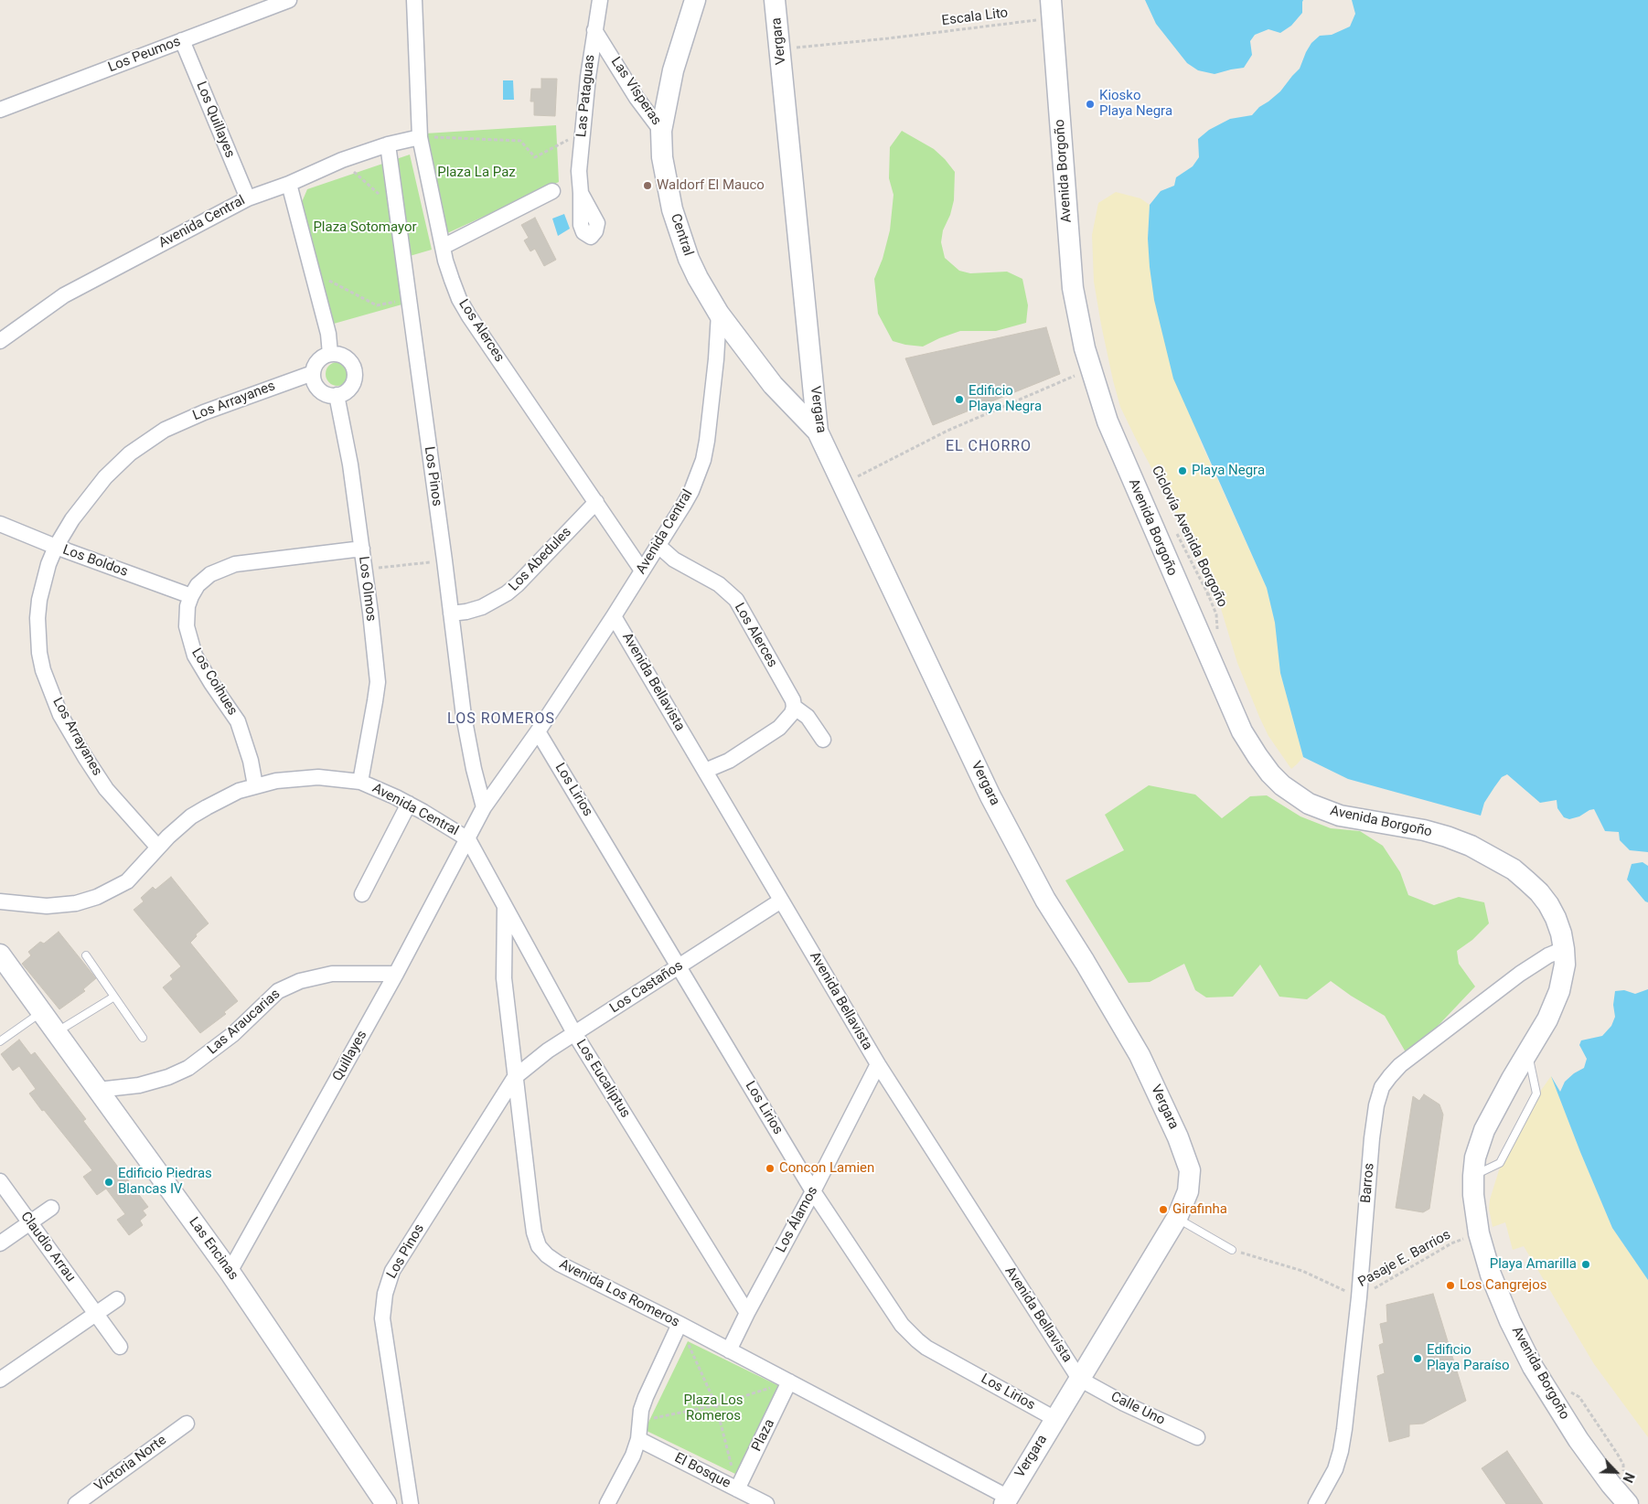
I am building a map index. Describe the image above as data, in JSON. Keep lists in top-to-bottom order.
{
  "streets": {
    "street": [
      "Vergara",
      "Los Peumos",
      "Las Vísperas",
      "Las Pataguas",
      "Los Quillayes",
      "Avenida Borgoño",
      "Avenida Central",
      "Central",
      "Los Alerces",
      "Los Arrayanes",
      "Los Pinos",
      "Los Abedules",
      "Los Boldos",
      "Los Olmos",
      "Los Coihues",
      "Avenida Bellavista",
      "Los Lirios",
      "Los Castaños",
      "Las Araucarias",
      "Quillayes",
      "Los Eucaliptus",
      "Barros",
      "Los Álamos",
      "Claudio Arrau",
      "Las Encinas",
      "Avenida Los Romeros",
      "Calle Uno",
      "Plaza",
      "Victoria Norte",
      "El Bosque"
    ],
    "path": ["Escala Lito", "Ciclovía Avenida Borgoño", "Pasaje E. Barrios"]
  },
  "crossings": [
    ["Escala Lito", "Vergara"],
    ["Escala Lito", "Avenida Borgoño"],
    ["Vergara", "Central"],
    ["Vergara", "Avenida Bellavista"],
    ["Vergara", "Los Lirios"],
    ["Vergara", "Avenida Los Romeros"],
    ["Vergara", "Calle Uno"],
    ["Los Peumos", "Los Quillayes"],
    ["Las Vísperas", "Las Pataguas"],
    ["Las Vísperas", "Central"],
    ["Los Quillayes", "Avenida Central"],
    ["Avenida Borgoño", "Barros"],
    ["Avenida Borgoño", "Pasaje E. Barrios"],
    ["Avenida Central", "Central"],
    ["Avenida Central", "Los Alerces"],
    ["Avenida Central", "Los Arrayanes"],
    ["Avenida Central", "Los Pinos"],
    ["Avenida Central", "Los Olmos"],
    ["Avenida Central", "Los Coihues"],
    ["Avenida Central", "Avenida Bellavista"],
    ["Avenida Central", "Los Lirios"],
    ["Avenida Central", "Quillayes"],
    ["Avenida Central", "Los Eucaliptus"],
    ["Los Alerces", "Los Abedules"],
    ["Los Arrayanes", "Los Boldos"],
    ["Los Arrayanes", "Los Olmos"],
    ["Los Pinos", "Los Abedules"],
    ["Los Pinos", "Los Castaños"],
    ["Los Pinos", "Avenida Los Romeros"],
    ["Los Boldos", "Los Coihues"],
    ["Los Olmos", "Los Coihues"],
    ["Avenida Bellavista", "Los Castaños"],
    ["Avenida Bellavista", "Los Álamos"],
    ["Avenida Bellavista", "Calle Uno"],
    ["Los Lirios", "Los Castaños"],
    ["Los Lirios", "Los Álamos"],
    ["Los Castaños", "Los Eucaliptus"],
    ["Los Castaños", "Avenida Los Romeros"],
    ["Las Araucarias", "Quillayes"],
    ["Las Araucarias", "Las Encinas"],
    ["Quillayes", "Los Eucaliptus"],
    ["Quillayes", "Las Encinas"],
    ["Los Eucaliptus", "Los Álamos"],
    ["Los Eucaliptus", "Avenida Los Romeros"],
    ["Barros", "Pasaje E. Barrios"],
    ["Los Álamos", "Avenida Los Romeros"],
    ["Avenida Los Romeros", "Plaza"],
    ["Plaza", "El Bosque"]
  ],
  "districts": ["EL CHORRO", "LOS ROMEROS"],
  "parks": ["Plaza La Paz", "Plaza Sotomayor", "Plaza Los Romeros"],
  "places": [
    "Kiosko Playa Negra",
    "Waldorf El Mauco",
    "Edificio Playa Negra",
    "Playa Negra",
    "Concon Lamien",
    "Edificio Piedras Blancas IV",
    "Girafinha",
    "Playa Amarilla",
    "Los Cangrejos",
    "Edificio Playa Paraíso"
  ],
  "north": "bottom right"
}
